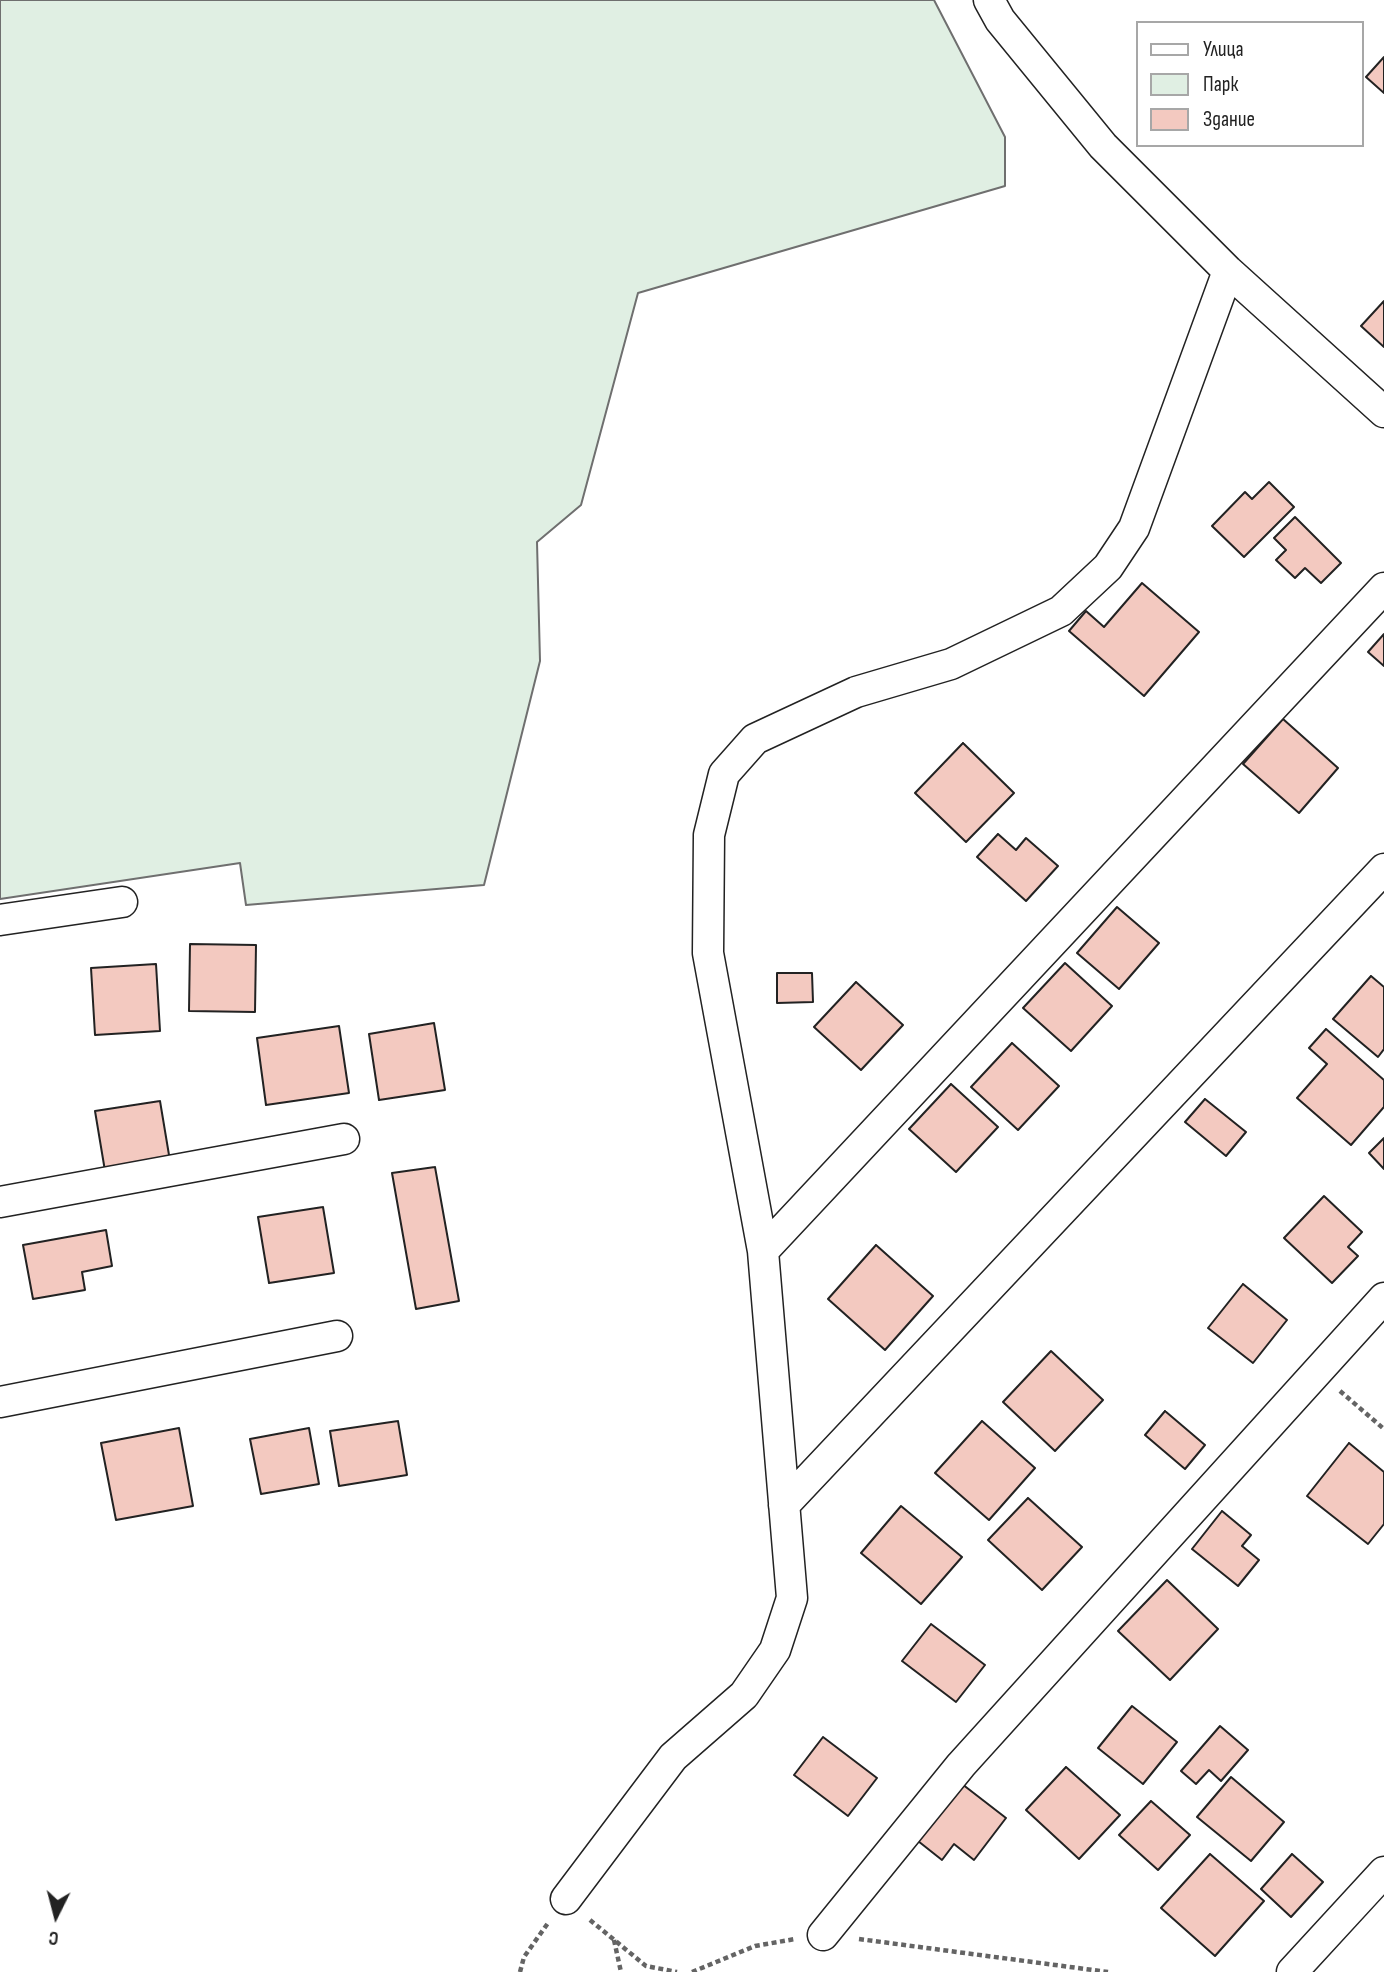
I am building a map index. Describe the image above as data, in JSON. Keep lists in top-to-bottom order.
{
  "legend": ["Улица", "Парк", "Здание"],
  "north": "bottom"
}
